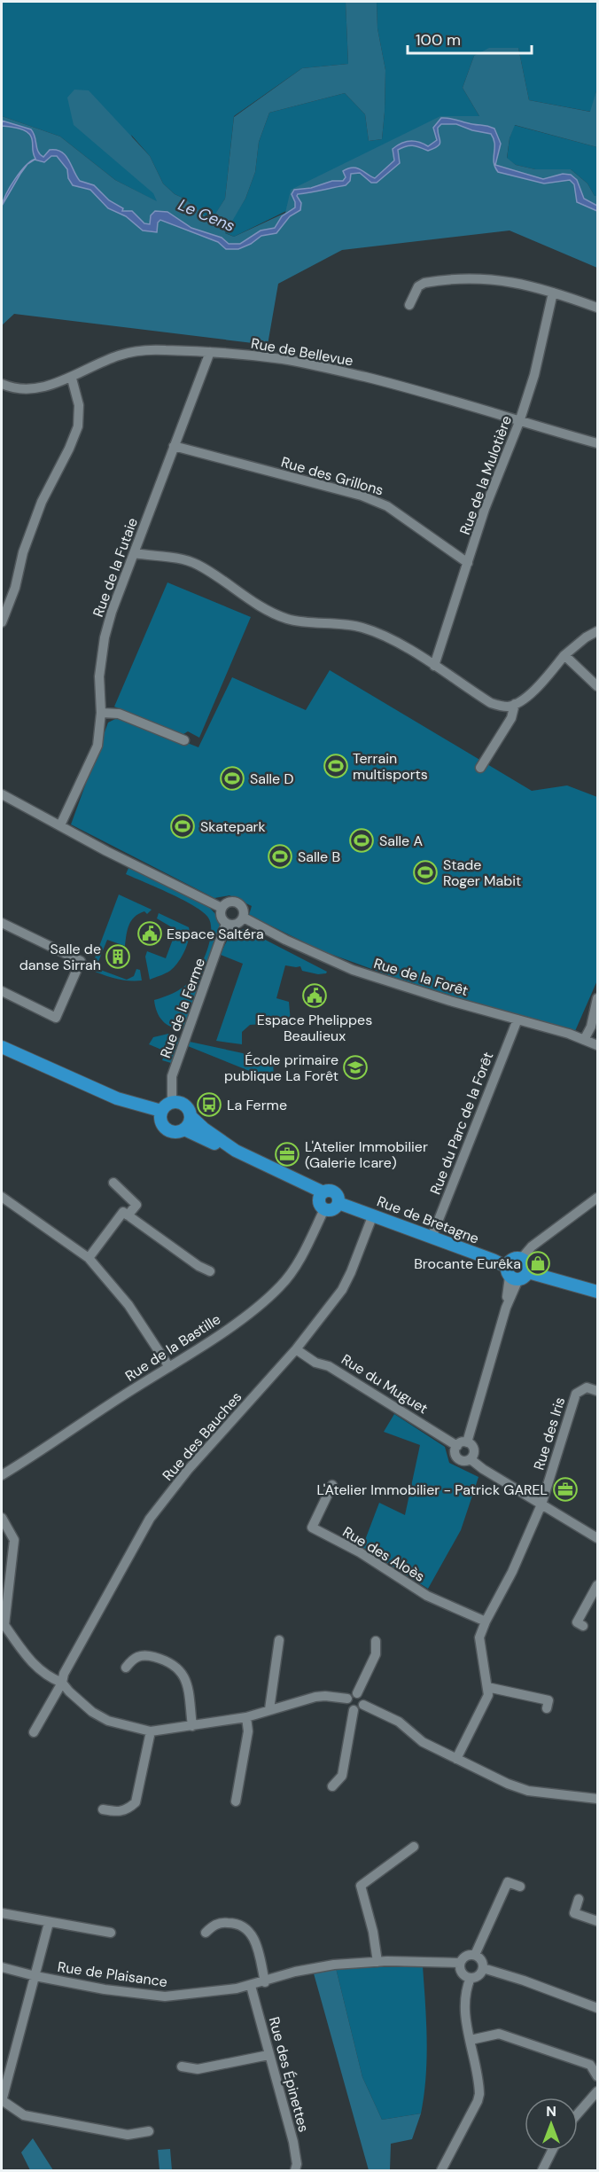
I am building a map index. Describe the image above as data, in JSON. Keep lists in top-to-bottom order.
{
  "streets": {
    "main road": ["Rue de Bretagne"],
    "street": [
      "Rue de Bellevue",
      "Rue de la Mulotière",
      "Rue des Grillons",
      "Rue de la Futaie",
      "Rue de la Forêt",
      "Rue de la Ferme",
      "Rue du Parc de la Forêt",
      "Rue de la Bastille",
      "Rue du Muguet",
      "Rue des Iris",
      "Rue des Bauches",
      "Rue des Aloès",
      "Rue de Plaisance",
      "Rue des Épinettes"
    ]
  },
  "crossings": [
    ["Rue de Bellevue", "Rue de la Mulotière"],
    ["Rue de Bellevue", "Rue de la Futaie"],
    ["Rue de la Mulotière", "Rue des Grillons"],
    ["Rue des Grillons", "Rue de la Futaie"],
    ["Rue de la Forêt", "Rue de la Ferme"],
    ["Rue de la Forêt", "Rue du Parc de la Forêt"],
    ["Rue du Parc de la Forêt", "Rue de Bretagne"],
    ["Rue de Bretagne", "Rue de la Bastille"],
    ["Rue de Bretagne", "Rue des Bauches"],
    ["Rue du Muguet", "Rue des Bauches"],
    ["Rue des Iris", "Rue des Aloès"],
    ["Rue de Plaisance", "Rue des Épinettes"]
  ],
  "water": ["Le Cens"],
  "places": {
    "sports": [
      "Terrain multisports",
      "Salle D",
      "Skatepark",
      "Salle A",
      "Salle B",
      "Stade Roger Mabit"
    ],
    "public building": ["Espace Saltéra", "Espace Phelippes Beaulieux"],
    "building": ["Salle de danse Sirrah"],
    "school or university": ["École primaire publique La Forêt"],
    "bus stop": ["La Ferme"],
    "office": ["L'Atelier Immobilier (Galerie Icare)", "L'Atelier Immobilier - Patrick GAREL"],
    "shop": ["Brocante Eurêka"]
  },
  "scale_bar": "100 m",
  "north": "top"
}
